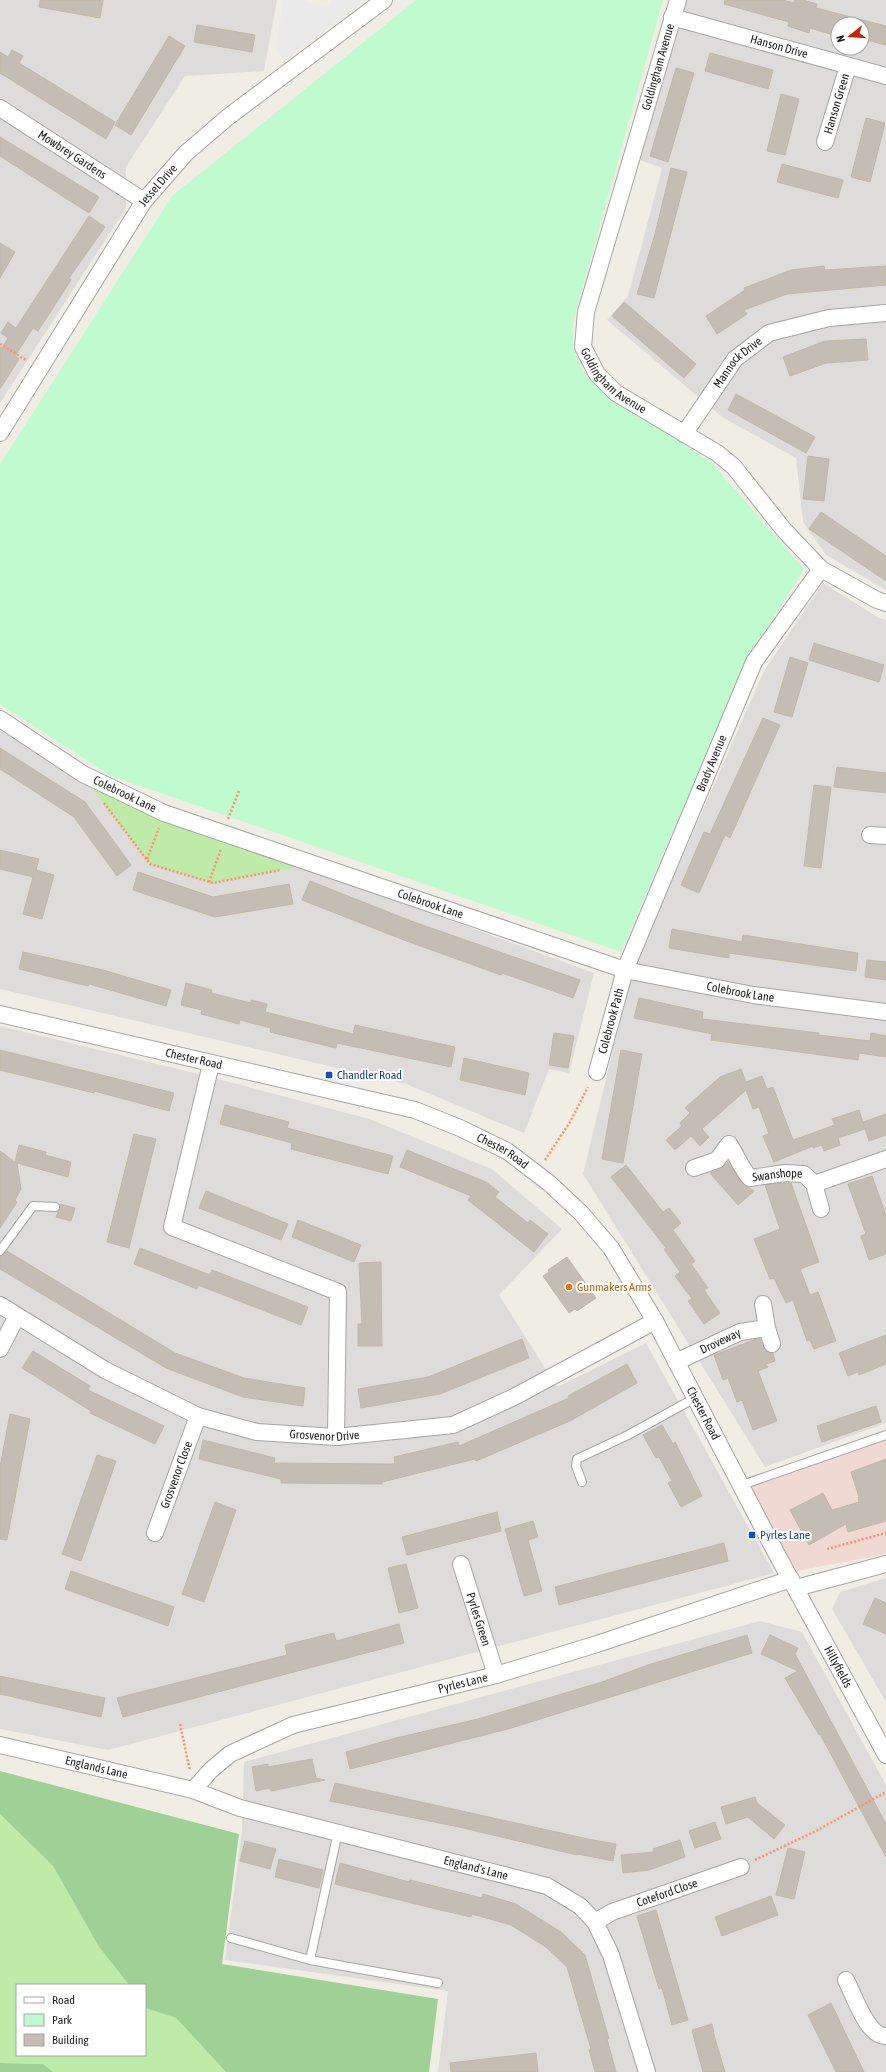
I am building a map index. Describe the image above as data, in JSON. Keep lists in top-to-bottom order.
{
  "streets": {
    "street": [
      "Hanson Drive",
      "Goldingham Avenue",
      "Hanson Green",
      "Mowbrey Gardens",
      "Jessel Drive",
      "Mannock Drive",
      "Brady Avenue",
      "Colebrook Lane",
      "Colebrook Path",
      "Chester Road",
      "Swanshope",
      "Droveway",
      "Grosvenor Drive",
      "Grosvenor Close",
      "Pyrles Green",
      "Hillyfields",
      "Pyrles Lane",
      "Englands Lane",
      "England's Lane",
      "Coteford Close"
    ]
  },
  "crossings": [
    ["Hanson Drive", "Goldingham Avenue"],
    ["Hanson Drive", "Hanson Green"],
    ["Goldingham Avenue", "Mannock Drive"],
    ["Goldingham Avenue", "Brady Avenue"],
    ["Mowbrey Gardens", "Jessel Drive"],
    ["Brady Avenue", "Colebrook Lane"],
    ["Brady Avenue", "Colebrook Path"],
    ["Colebrook Lane", "Colebrook Path"],
    ["Chester Road", "Droveway"],
    ["Chester Road", "Grosvenor Drive"],
    ["Chester Road", "Hillyfields"],
    ["Chester Road", "Pyrles Lane"],
    ["Grosvenor Drive", "Grosvenor Close"],
    ["Pyrles Green", "Pyrles Lane"],
    ["Hillyfields", "Pyrles Lane"],
    ["Pyrles Lane", "Englands Lane"],
    ["Pyrles Lane", "England's Lane"],
    ["Englands Lane", "England's Lane"],
    ["England's Lane", "Coteford Close"]
  ],
  "places": {
    "transit": ["Chandler Road", "Pyrles Lane"],
    "other": ["Gunmakers Arms"]
  },
  "legend": ["Road", "Park", "Building"],
  "north": "left"
}
